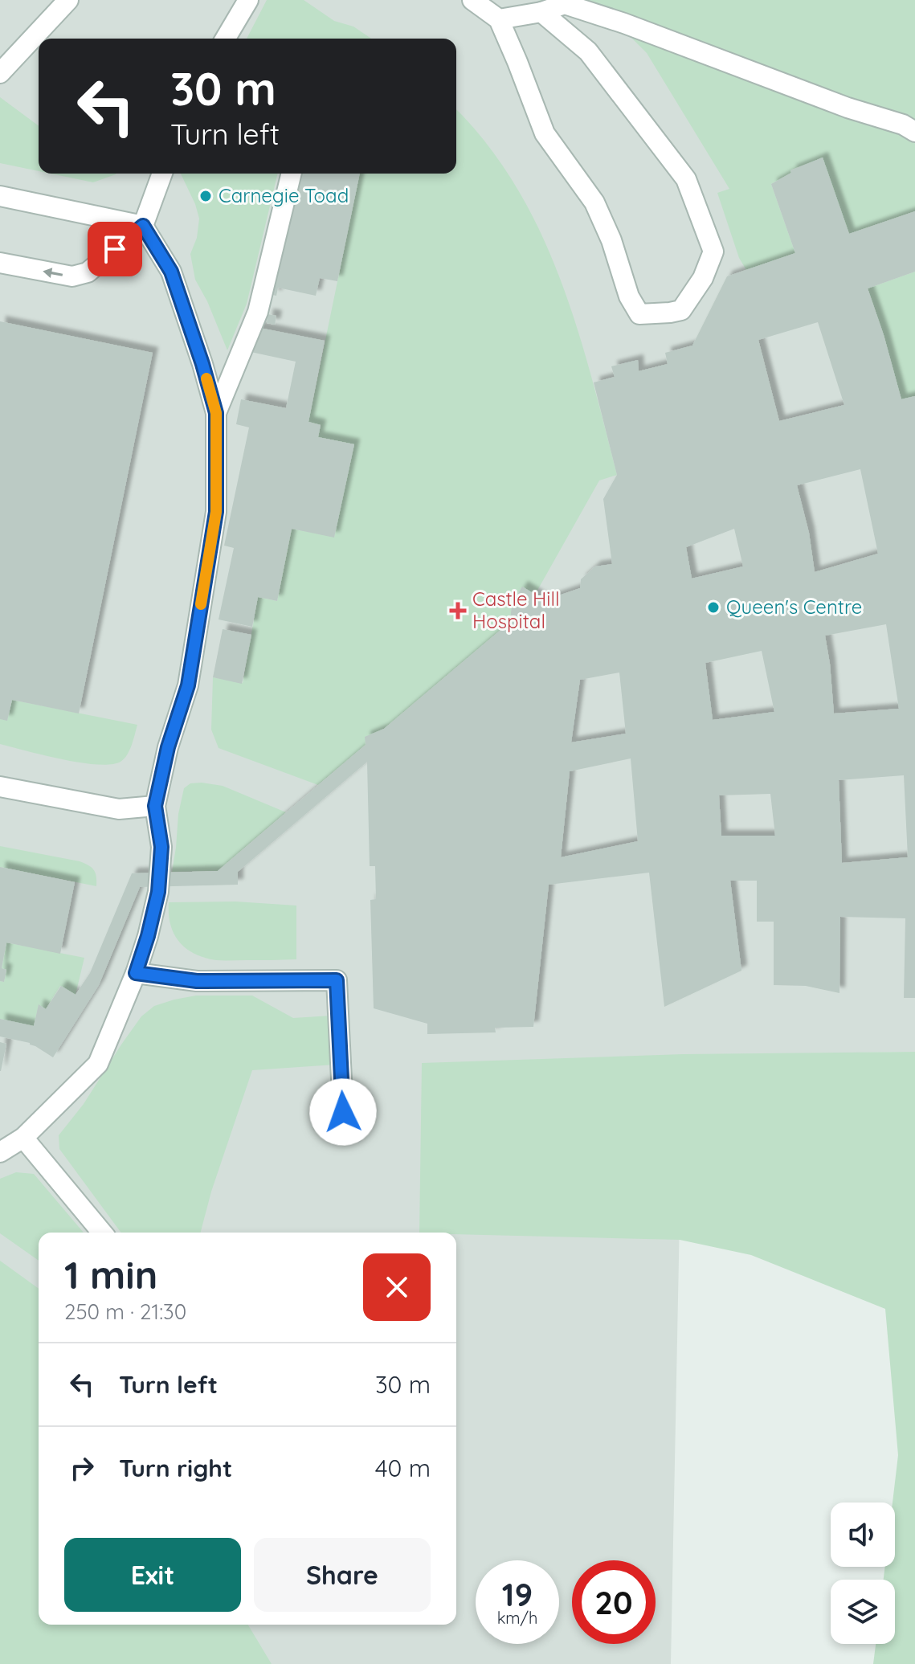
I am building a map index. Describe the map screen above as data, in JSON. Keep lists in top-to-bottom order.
{
  "places": {
    "other": ["Carnegie Toad", "Queen's Centre"],
    "health": ["Castle Hill Hospital"]
  },
  "page": {
    "turn": ["30 m", "Turn left"],
    "heading": ["1 min", "250 m · 21:30"],
    "list": [
      {
        "name": "Turn left",
        "value": "30 m"
      },
      {
        "name": "Turn right",
        "value": "40 m"
      }
    ],
    "buttons": ["Exit", "Share"],
    "speed": "19 km/h",
    "limit": "20"
  }
}
